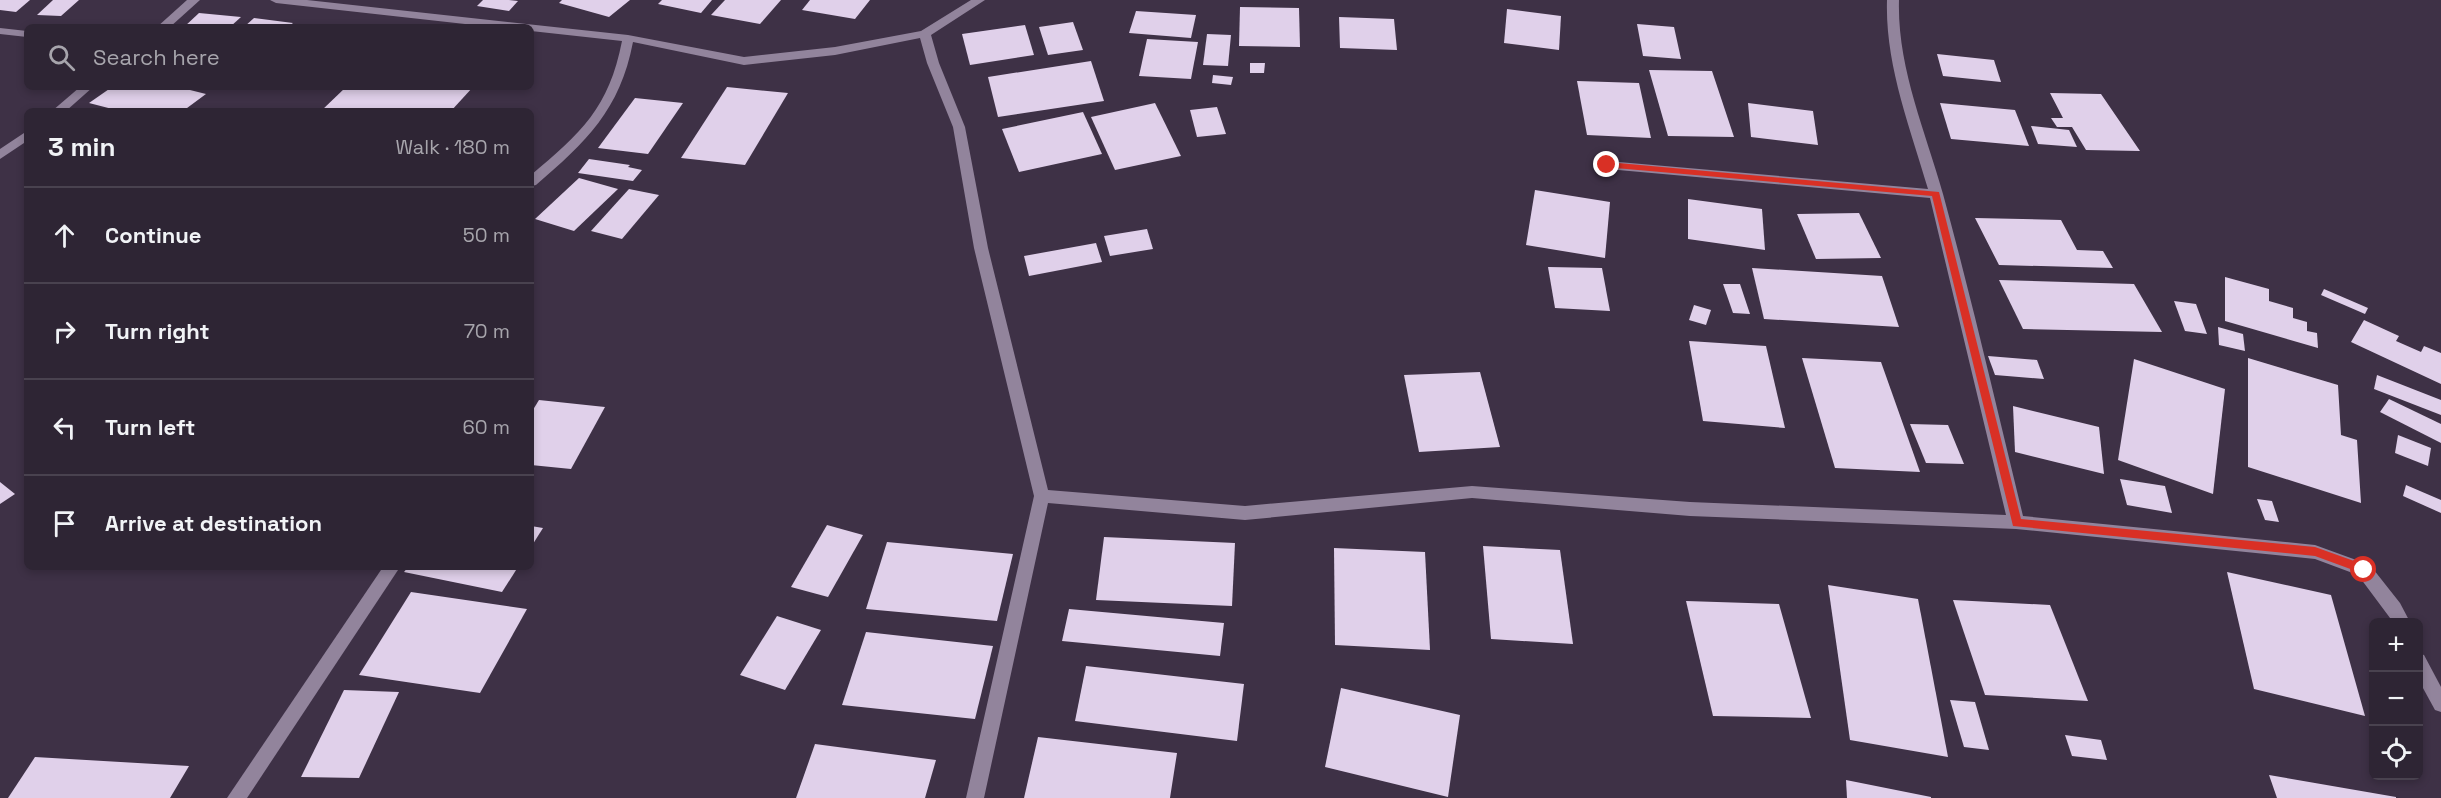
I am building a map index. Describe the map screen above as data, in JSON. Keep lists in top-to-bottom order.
{
  "page": {
    "search": "Search here",
    "heading": ["3 min", "Walk · 180 m"],
    "list": [
      ["Continue", "50 m"],
      ["Turn right", "70 m"],
      ["Turn left", "60 m"],
      "Arrive at destination"
    ],
    "map_buttons": ["+", "−"]
  }
}
